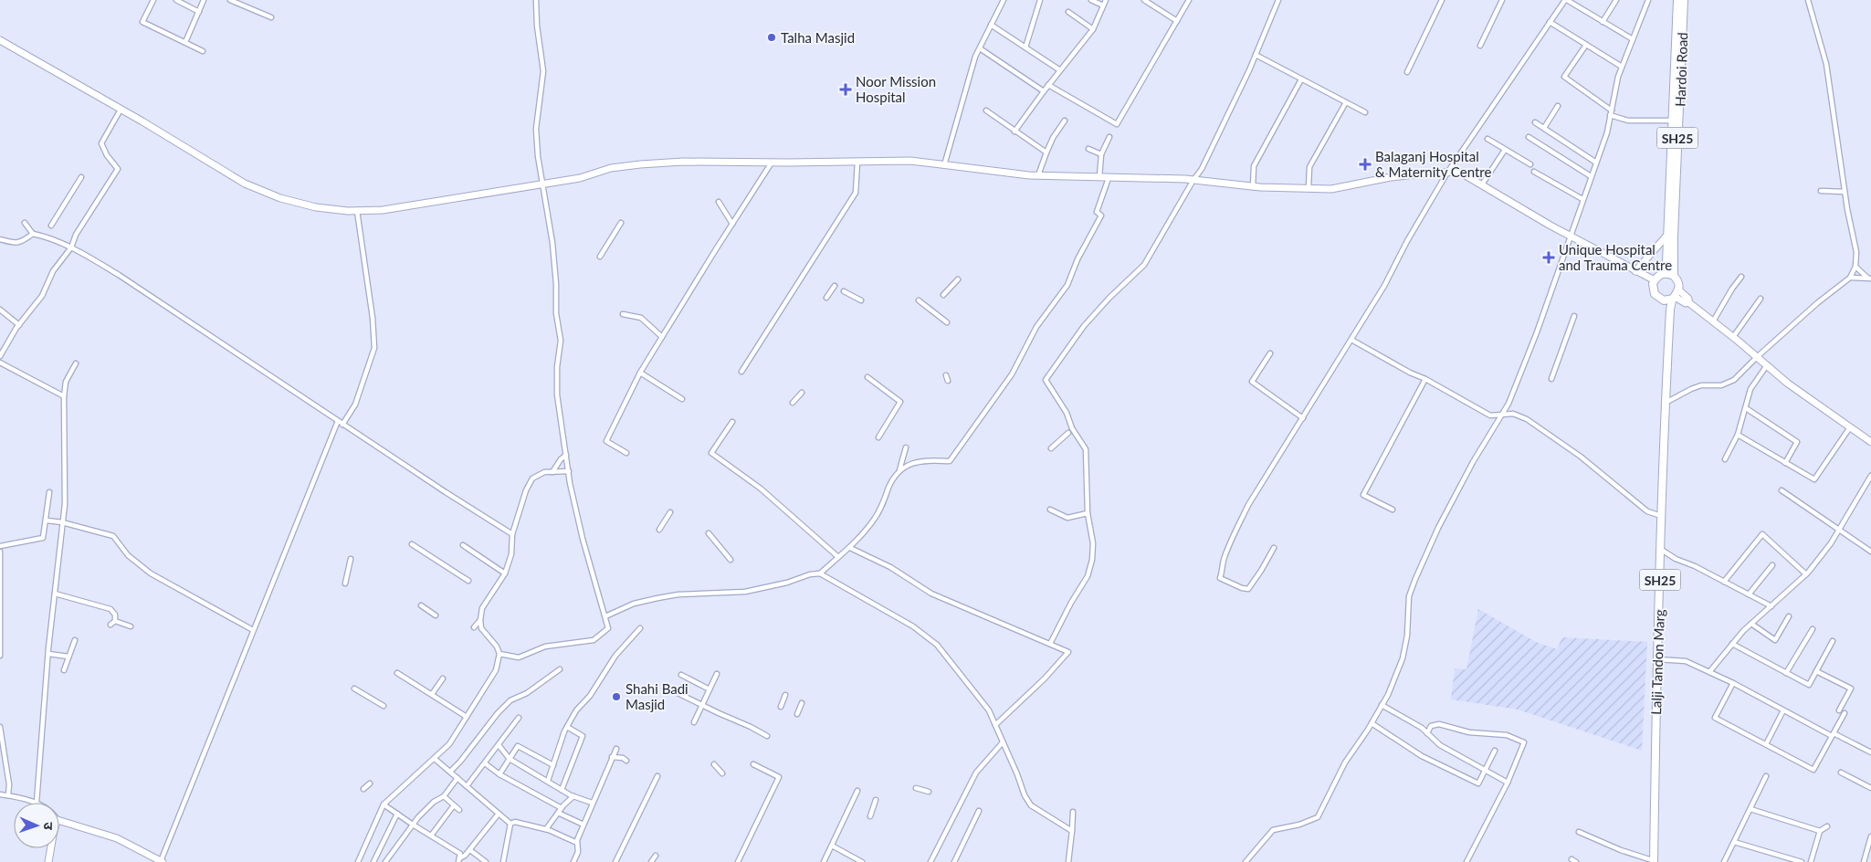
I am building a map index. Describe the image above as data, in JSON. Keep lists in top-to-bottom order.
{
  "streets": {
    "main road": ["Hardoi Road", "SH25", "Lalji Tandon Marg"]
  },
  "crossings": [
    ["Hardoi Road", "SH25"],
    ["Hardoi Road", "Lalji Tandon Marg"],
    ["SH25", "Lalji Tandon Marg"]
  ],
  "places": {
    "other": ["Talha Masjid", "Shahi Badi Masjid"],
    "health": ["Noor Mission Hospital", "Balaganj Hospital & Maternity Centre", "Unique Hospital and Trauma Centre"]
  },
  "north": "right"
}
